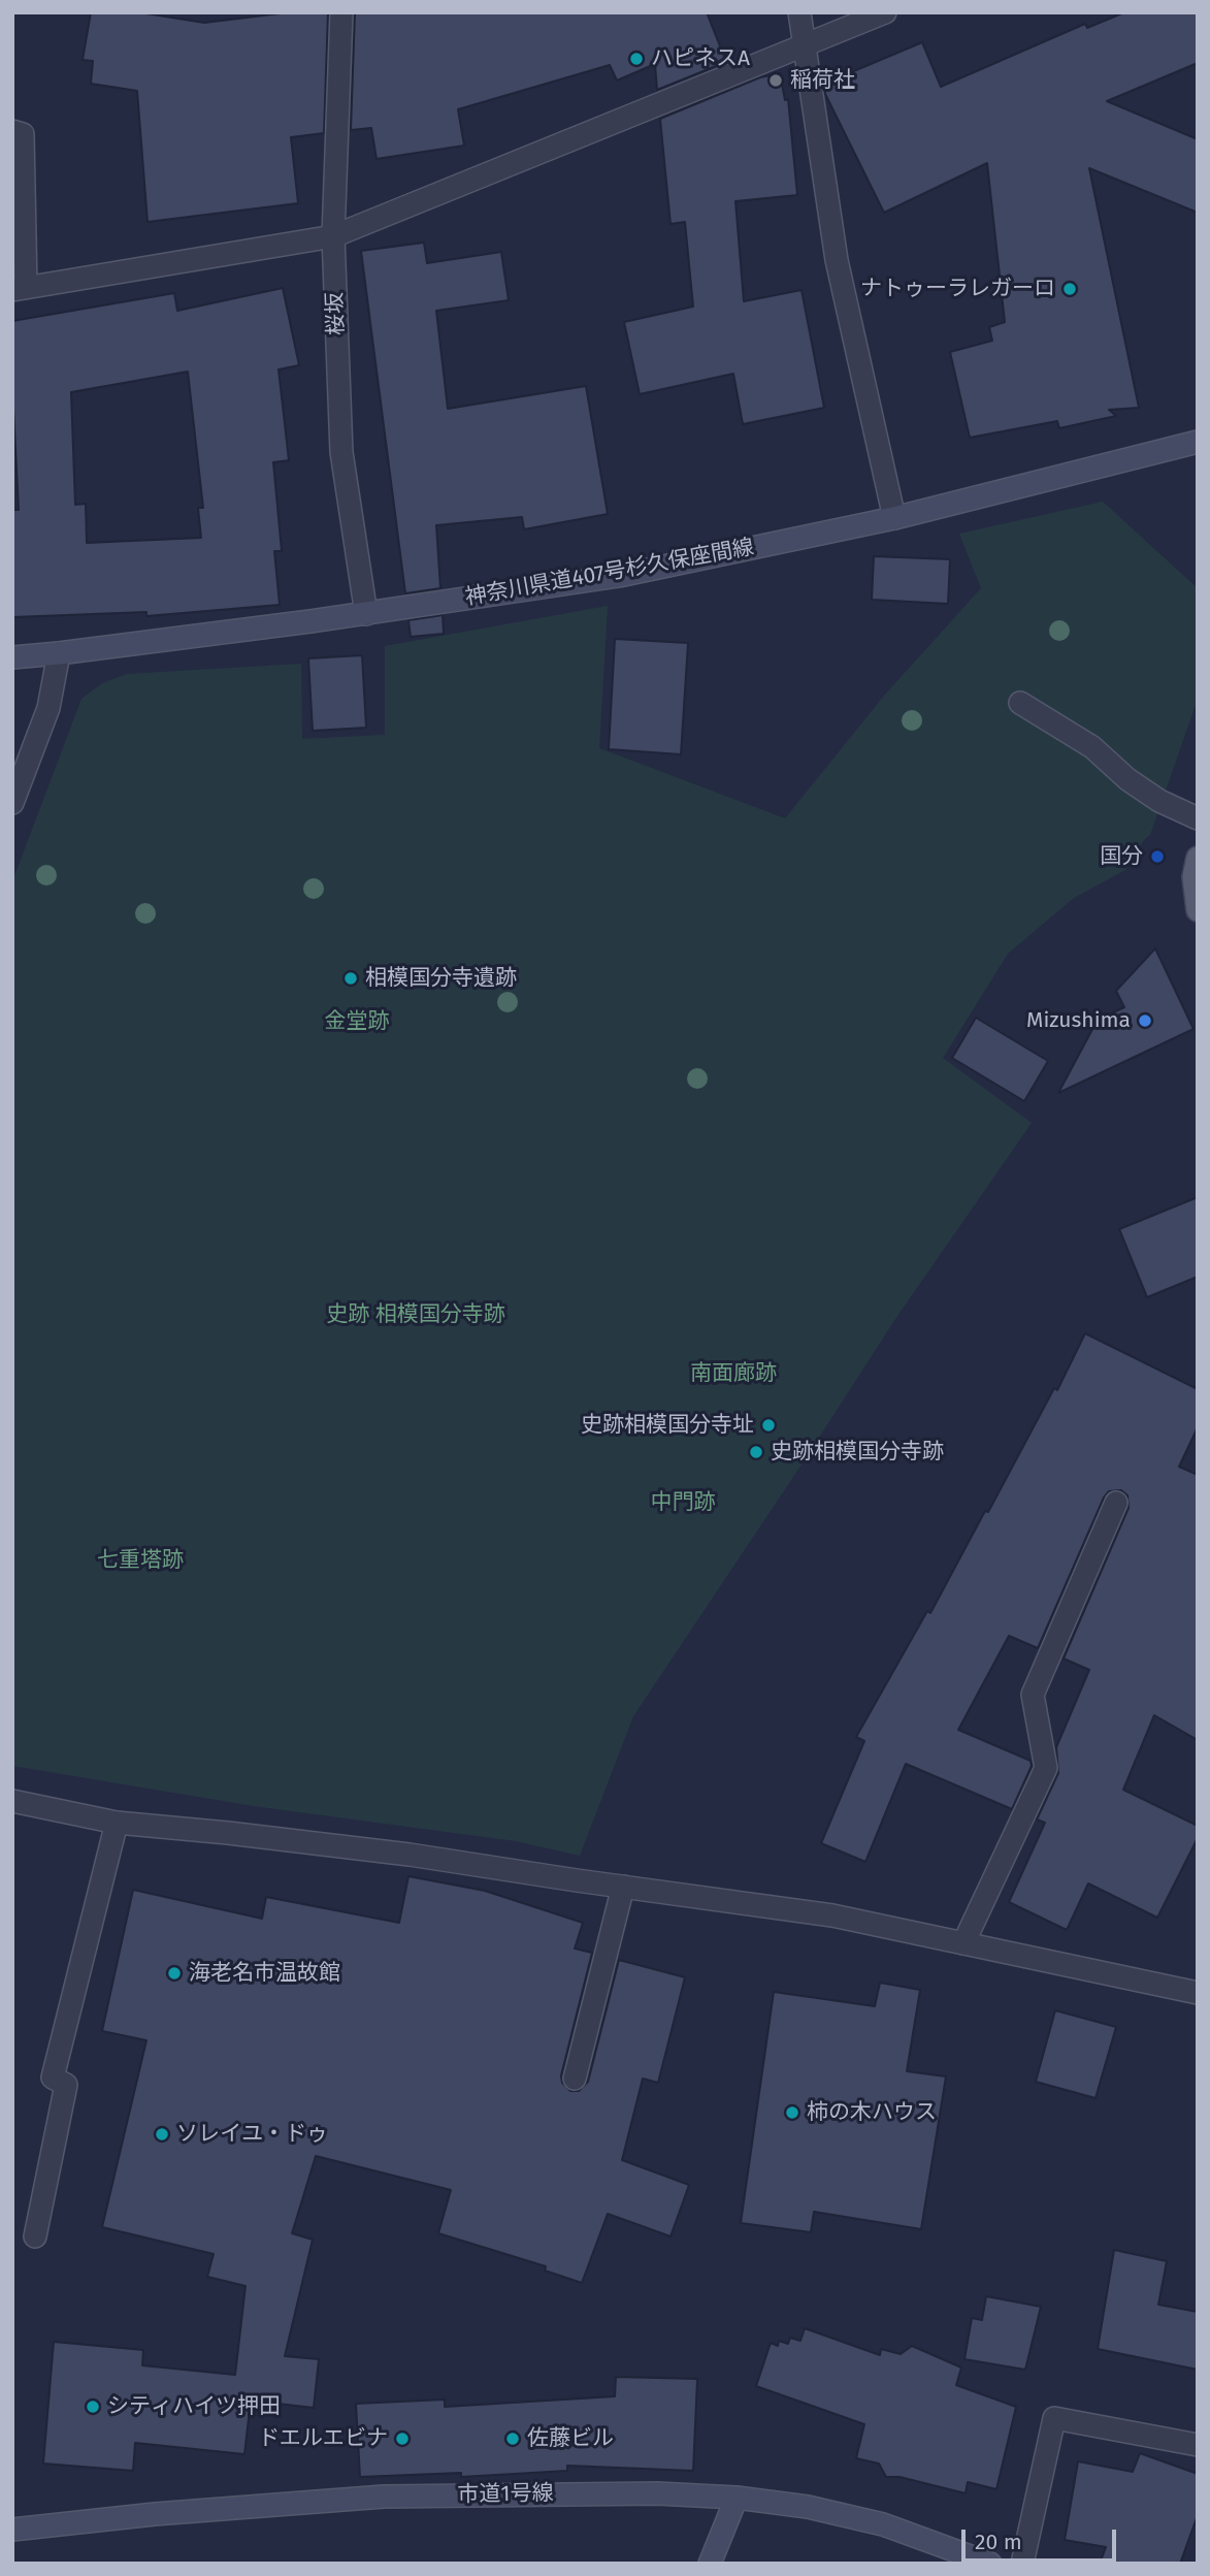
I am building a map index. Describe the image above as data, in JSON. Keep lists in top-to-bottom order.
{
  "streets": {
    "main road": ["神奈川県道407号杉久保座間線", "市道1号線"],
    "street": ["桜坂"]
  },
  "crossings": [
    ["桜坂", "神奈川県道407号杉久保座間線"]
  ],
  "parks": [
    "金堂跡",
    "史跡 相模国分寺跡",
    "南面廊跡",
    "中門跡",
    "七重塔跡"
  ],
  "places": [
    "ハピネスA",
    "稲荷社",
    "ナトゥーラレガーロ",
    "国分",
    "相模国分寺遺跡",
    "Mizushima",
    "史跡相模国分寺址",
    "史跡相模国分寺跡",
    "海老名市温故館",
    "柿の木ハウス",
    "ソレイユ・ドゥ",
    "シティハイツ押田",
    "ドエルエビナ",
    "佐藤ビル"
  ],
  "scale_bar": "20 m"
}
